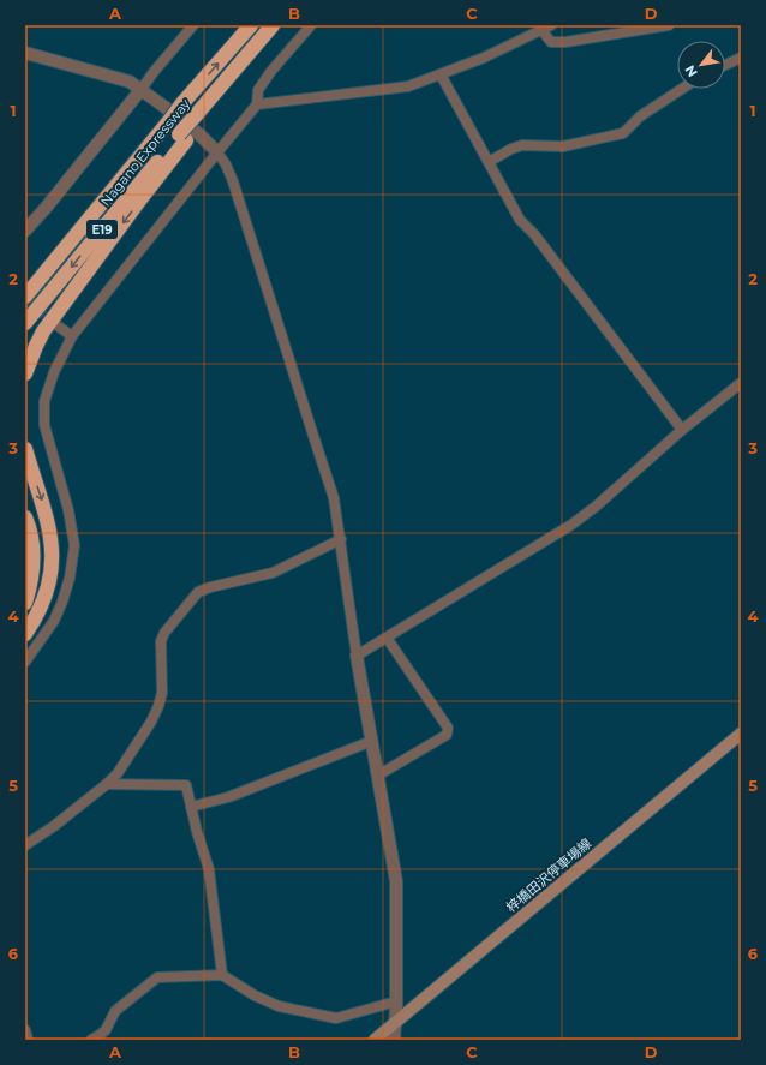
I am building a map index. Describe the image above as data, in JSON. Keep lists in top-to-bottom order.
{
  "streets": {
    "highway": ["Nagano Expressway", "E19"],
    "main road": ["梓橋田沢停車場線"]
  },
  "north": "bottom left",
  "grid": {
    "columns": [
      "A",
      "B",
      "C",
      "D"
    ],
    "rows": [
      "1",
      "2",
      "3",
      "4",
      "5",
      "6"
    ]
  }
}
